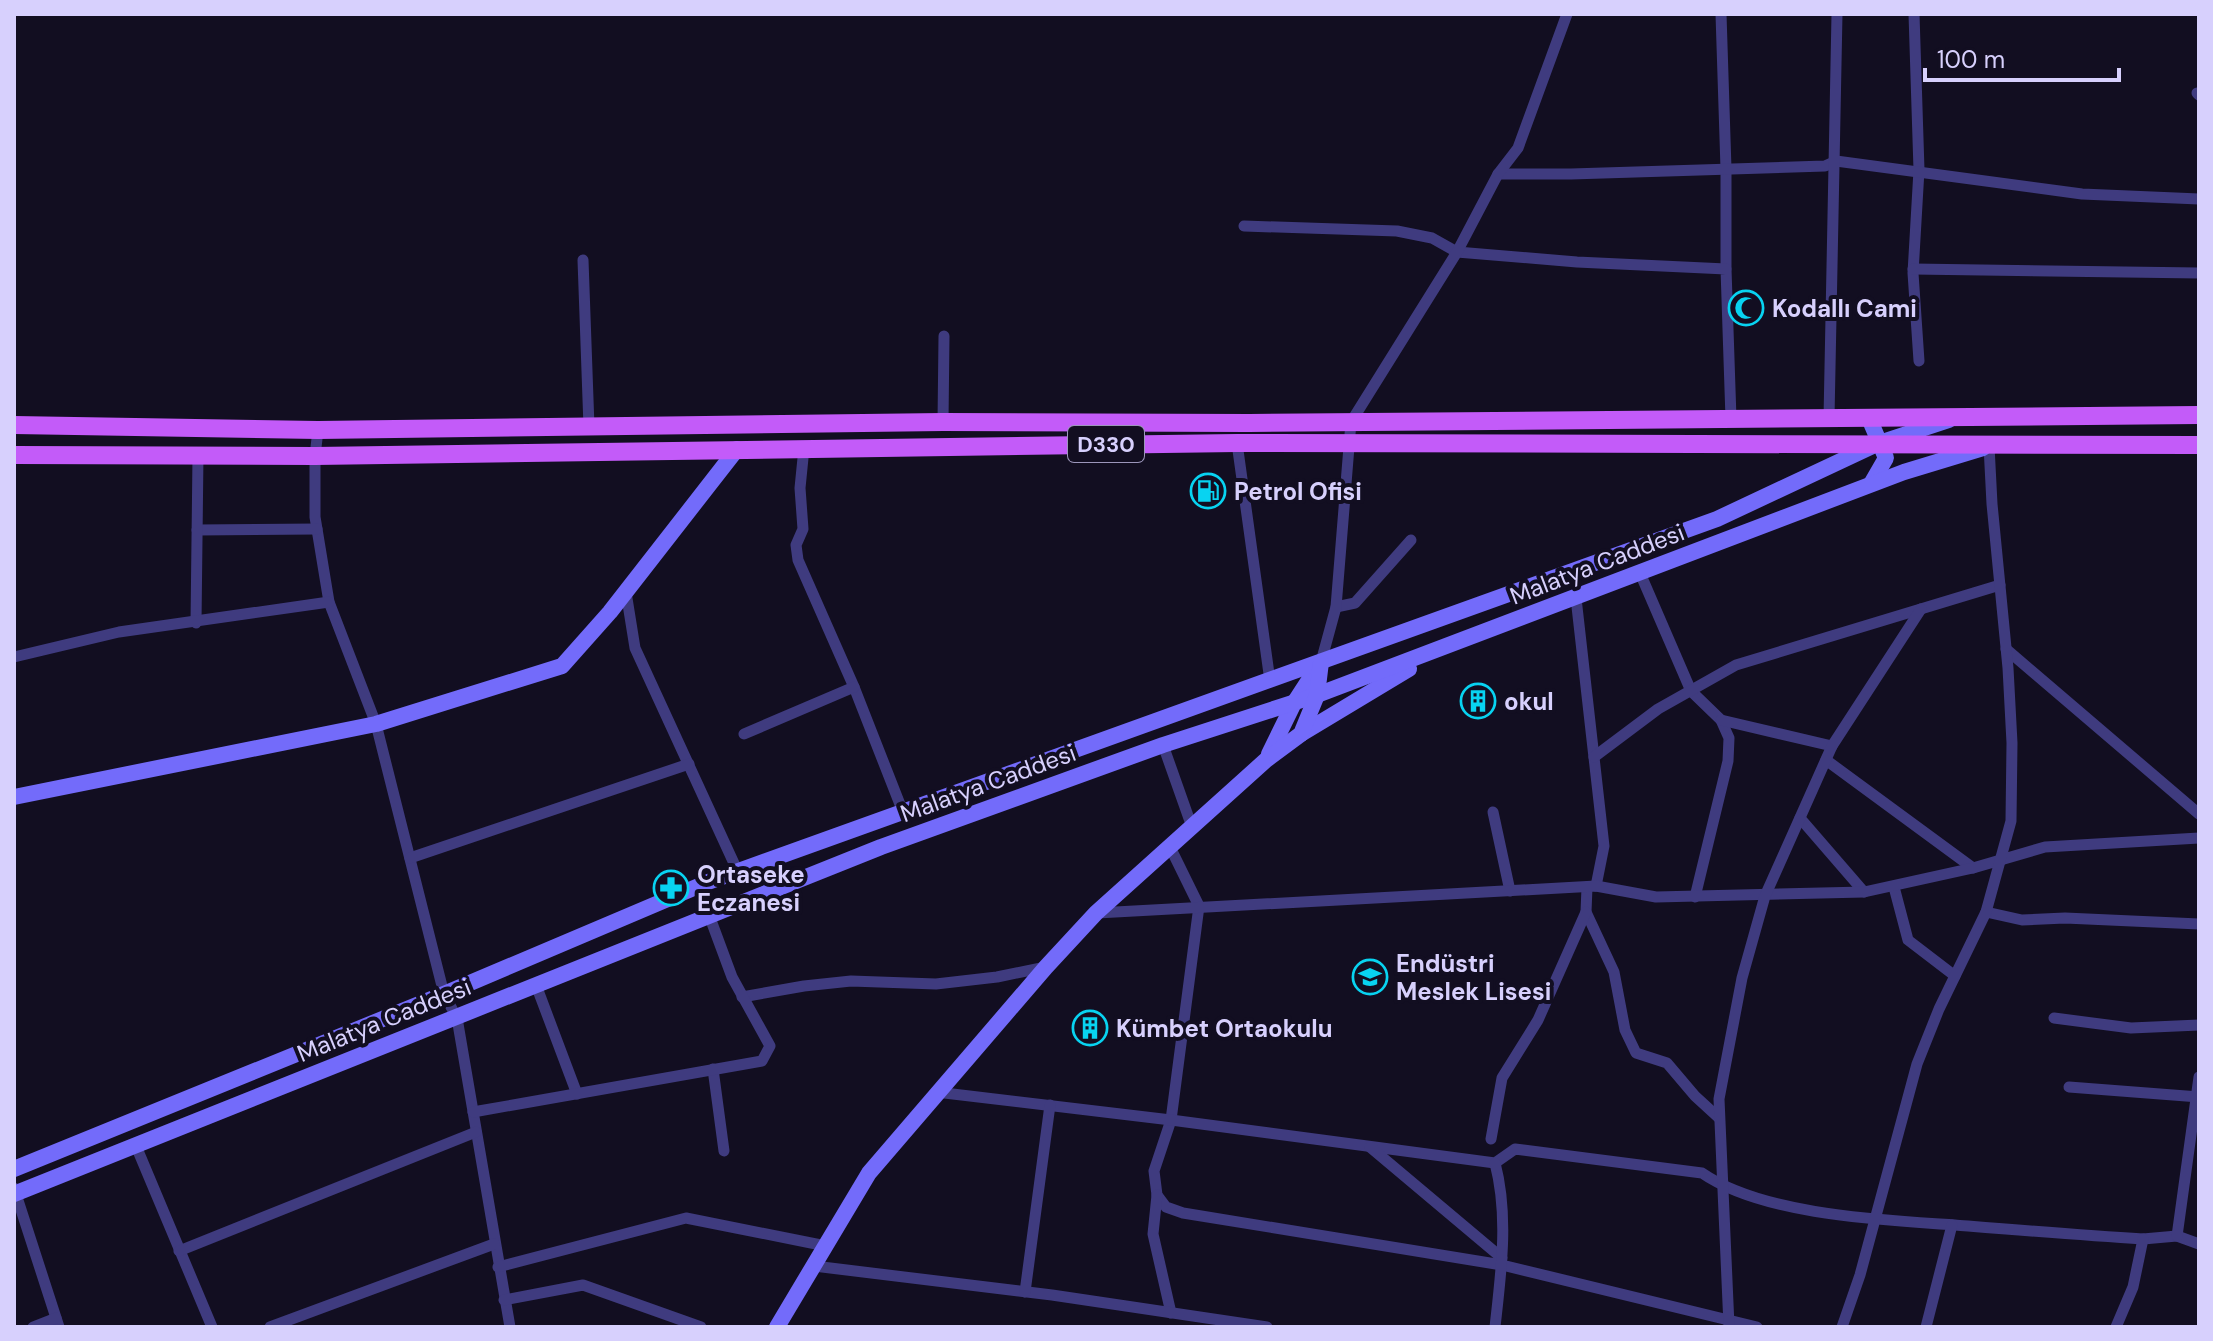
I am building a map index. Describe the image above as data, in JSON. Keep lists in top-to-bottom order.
{
  "streets": {
    "main road": ["D330"],
    "street": ["Malatya Caddesi"]
  },
  "crossings": [
    ["D330", "Malatya Caddesi"]
  ],
  "places": {
    "mosque": ["Kodallı Cami"],
    "fuel station": ["Petrol Ofisi"],
    "building": ["okul", "Kümbet Ortaokulu"],
    "pharmacy": ["Ortaseke Eczanesi"],
    "school or university": ["Endüstri Meslek Lisesi"]
  },
  "scale_bar": "100 m"
}
